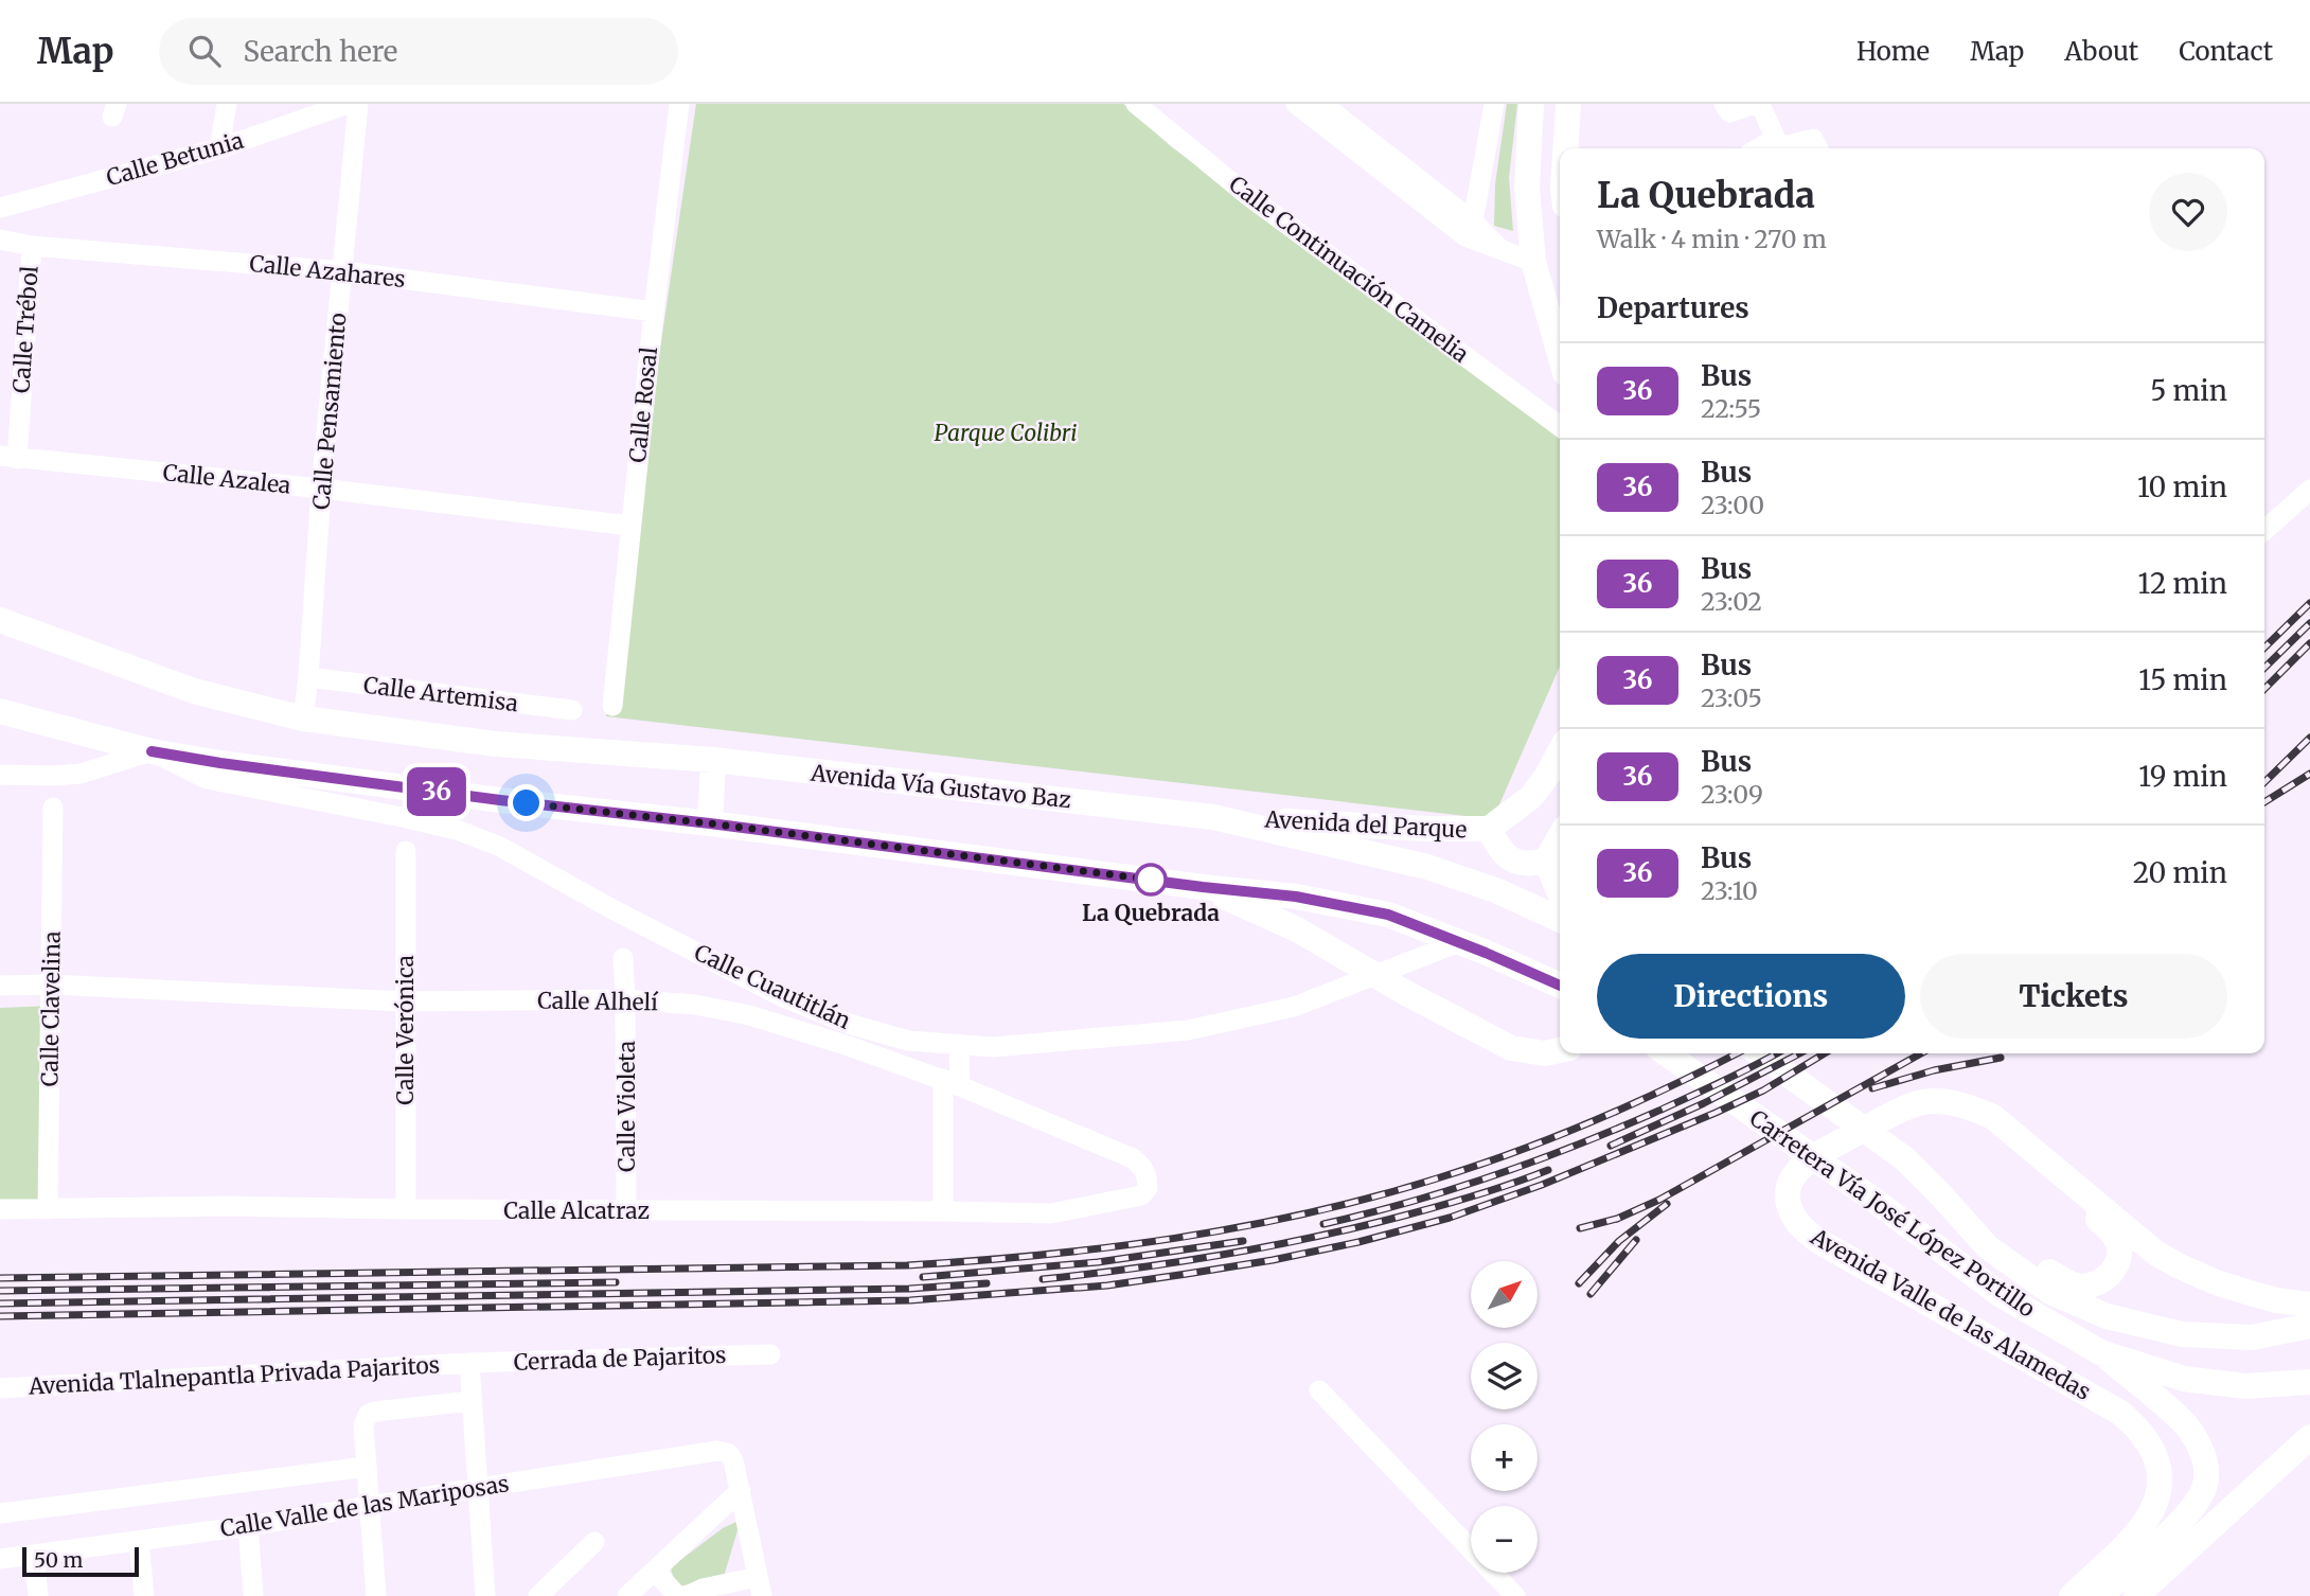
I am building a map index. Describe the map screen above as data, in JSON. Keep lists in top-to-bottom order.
{
  "streets": {
    "main road": [
      "Avenida Vía Gustavo Baz",
      "Avenida del Parque",
      "Carretera Vía José López Portillo",
      "Avenida Valle de las Alamedas"
    ],
    "street": [
      "Calle Betunia",
      "Calle Continuación Camelia",
      "Calle Azahares",
      "Calle Trébol",
      "Calle Rosal",
      "Calle Pensamiento",
      "Calle Azalea",
      "Calle Artemisa",
      "Calle Cuautitlán",
      "Calle Alhelí",
      "Calle Clavelina",
      "Calle Verónica",
      "Calle Violeta",
      "Calle Alcatraz",
      "Cerrada de Pajaritos",
      "Avenida Tlalnepantla Privada Pajaritos",
      "Calle Valle de las Mariposas"
    ]
  },
  "crossings": [
    ["Calle Azahares", "Calle Trébol"],
    ["Calle Azahares", "Calle Rosal"],
    ["Calle Azahares", "Calle Pensamiento"],
    ["Calle Trébol", "Calle Azalea"],
    ["Calle Rosal", "Calle Azalea"],
    ["Calle Pensamiento", "Calle Azalea"],
    ["Calle Pensamiento", "Calle Artemisa"],
    ["Calle Pensamiento", "Avenida Vía Gustavo Baz"],
    ["Avenida Vía Gustavo Baz", "Avenida del Parque"],
    ["Calle Alhelí", "Calle Clavelina"],
    ["Calle Alhelí", "Calle Verónica"],
    ["Calle Alhelí", "Calle Violeta"],
    ["Calle Alhelí", "Calle Alcatraz"],
    ["Calle Clavelina", "Calle Alcatraz"],
    ["Calle Verónica", "Calle Alcatraz"],
    ["Calle Violeta", "Calle Alcatraz"],
    ["Cerrada de Pajaritos", "Avenida Tlalnepantla Privada Pajaritos"]
  ],
  "parks": ["Parque Colibri"],
  "places": ["La Quebrada"],
  "lines": ["bus line 36"],
  "scale_bar": "50 m",
  "north": "top right",
  "page": {
    "header": "Map",
    "search": "Search here",
    "nav": [
      "Home",
      "Map",
      "About",
      "Contact"
    ],
    "on_map": "36",
    "heading": [
      ["La Quebrada", "Walk · 4 min · 270 m"],
      "Departures"
    ],
    "list": [
      {
        "mark": "36",
        "name": "Bus",
        "note": "22:55",
        "value": "5 min"
      },
      {
        "mark": "36",
        "name": "Bus",
        "note": "23:00",
        "value": "10 min"
      },
      {
        "mark": "36",
        "name": "Bus",
        "note": "23:02",
        "value": "12 min"
      },
      {
        "mark": "36",
        "name": "Bus",
        "note": "23:05",
        "value": "15 min"
      },
      {
        "mark": "36",
        "name": "Bus",
        "note": "23:09",
        "value": "19 min"
      },
      {
        "mark": "36",
        "name": "Bus",
        "note": "23:10",
        "value": "20 min"
      }
    ],
    "buttons": ["Directions", "Tickets"],
    "map_buttons": ["+", "−"],
    "scale": "50 m"
  }
}
